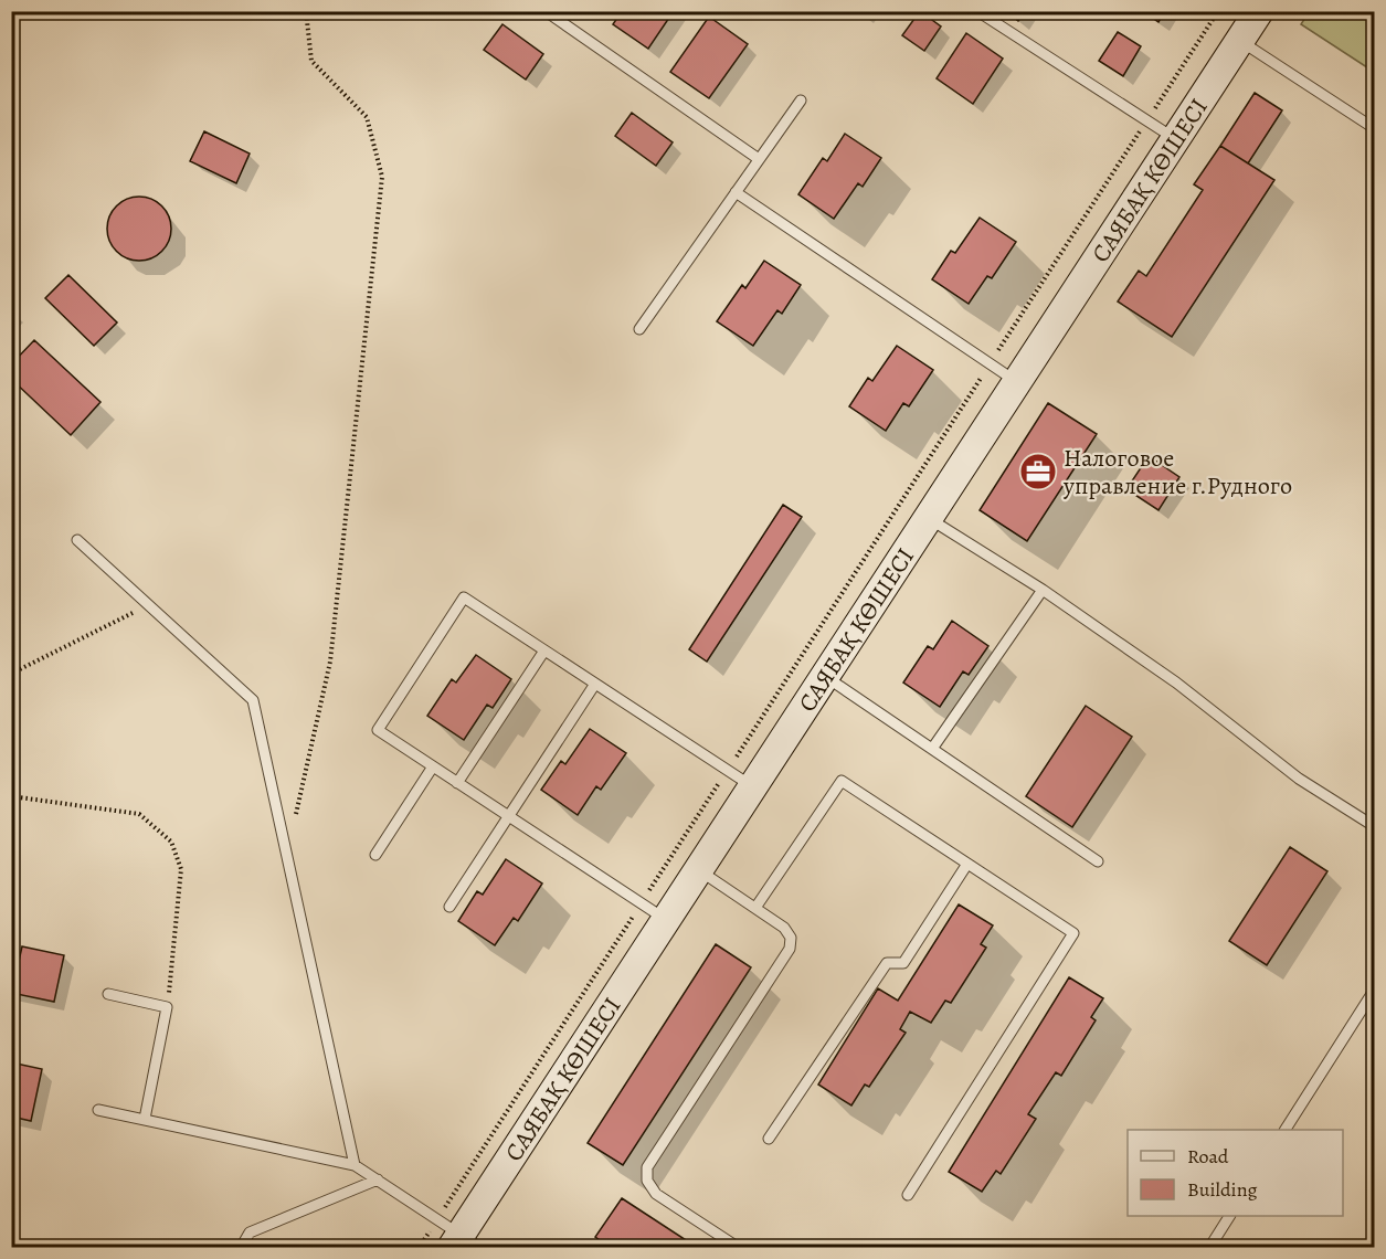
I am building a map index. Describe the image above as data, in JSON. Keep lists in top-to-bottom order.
{
  "streets": {
    "street": ["САЯБАҚ КӨШЕСІ"]
  },
  "places": {
    "office": ["Налоговое управление г.Рудного"]
  },
  "legend": ["Road", "Building"]
}
